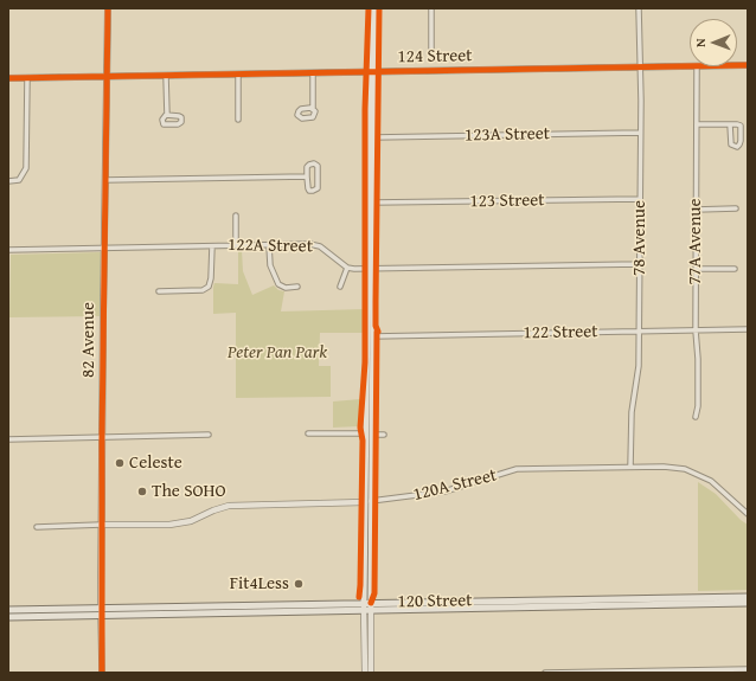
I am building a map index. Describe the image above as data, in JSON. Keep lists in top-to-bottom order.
{
  "streets": {
    "main road": ["120 Street"],
    "street": [
      "124 Street",
      "123A Street",
      "123 Street",
      "78 Avenue",
      "77A Avenue",
      "122A Street",
      "122 Street",
      "82 Avenue",
      "120A Street"
    ]
  },
  "crossings": [
    ["124 Street", "78 Avenue"],
    ["124 Street", "77A Avenue"],
    ["124 Street", "82 Avenue"],
    ["123A Street", "78 Avenue"],
    ["123 Street", "78 Avenue"],
    ["78 Avenue", "122 Street"],
    ["78 Avenue", "120A Street"],
    ["77A Avenue", "122 Street"],
    ["122A Street", "82 Avenue"],
    ["82 Avenue", "120A Street"],
    ["82 Avenue", "120 Street"]
  ],
  "parks": ["Peter Pan Park"],
  "places": ["Celeste", "The SOHO", "Fit4Less"],
  "north": "left"
}
